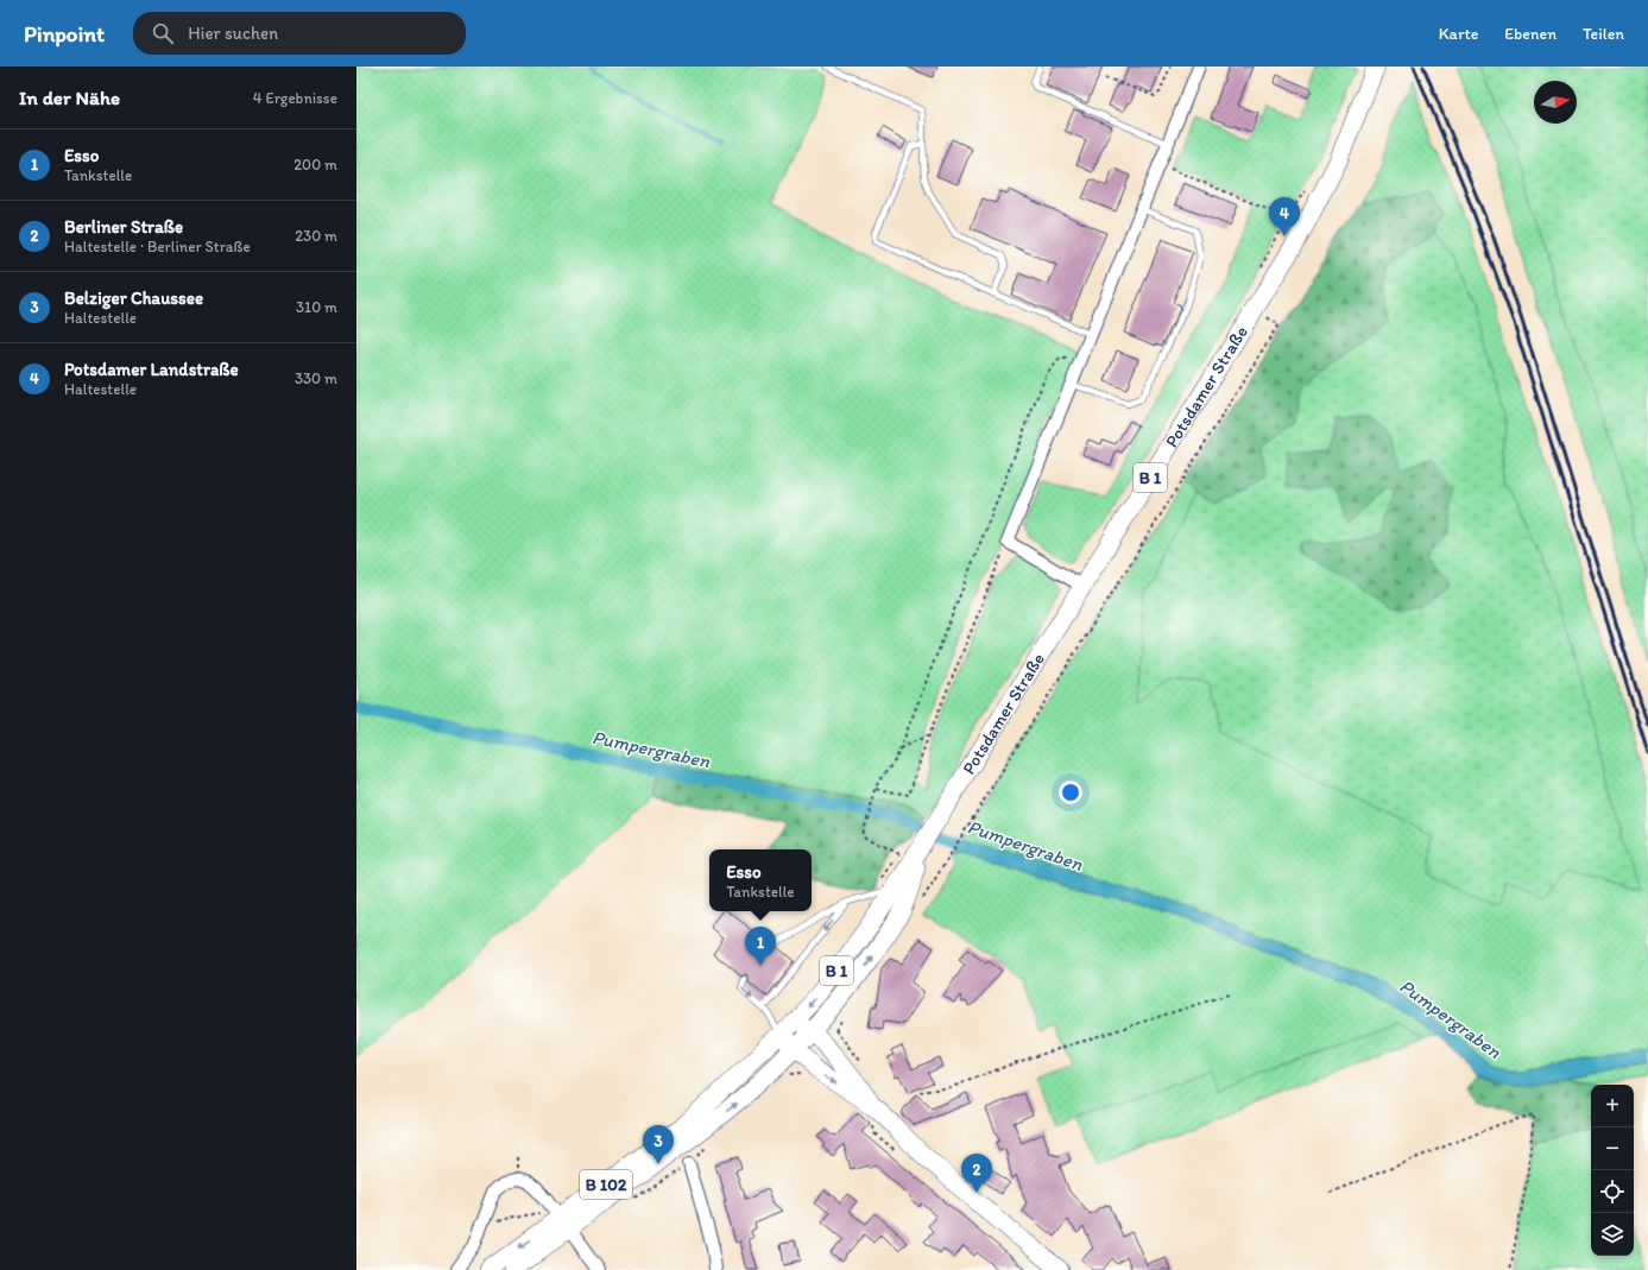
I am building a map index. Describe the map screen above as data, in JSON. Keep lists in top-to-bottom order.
{
  "streets": {
    "main road": ["Potsdamer Straße", "B 1", "B 102"]
  },
  "crossings": [
    ["Potsdamer Straße", "B 102"]
  ],
  "water": ["Pumpergraben"],
  "north": "right",
  "page": {
    "header": "Pinpoint",
    "search": "Hier suchen",
    "nav": ["Karte", "Ebenen", "Teilen"],
    "heading": ["In der Nähe", "4 Ergebnisse"],
    "list": [
      {
        "mark": "1",
        "name": "Esso",
        "note": "Tankstelle",
        "value": "200 m"
      },
      {
        "mark": "2",
        "name": "Berliner Straße",
        "note": "Haltestelle · Berliner Straße",
        "value": "230 m"
      },
      {
        "mark": "3",
        "name": "Belziger Chaussee",
        "note": "Haltestelle",
        "value": "310 m"
      },
      {
        "mark": "4",
        "name": "Potsdamer Landstraße",
        "note": "Haltestelle",
        "value": "330 m"
      }
    ],
    "pins": [
      "4",
      "1",
      "3",
      "2"
    ],
    "popup": ["Esso", "Tankstelle"],
    "map_buttons": ["+", "−"]
  }
}
